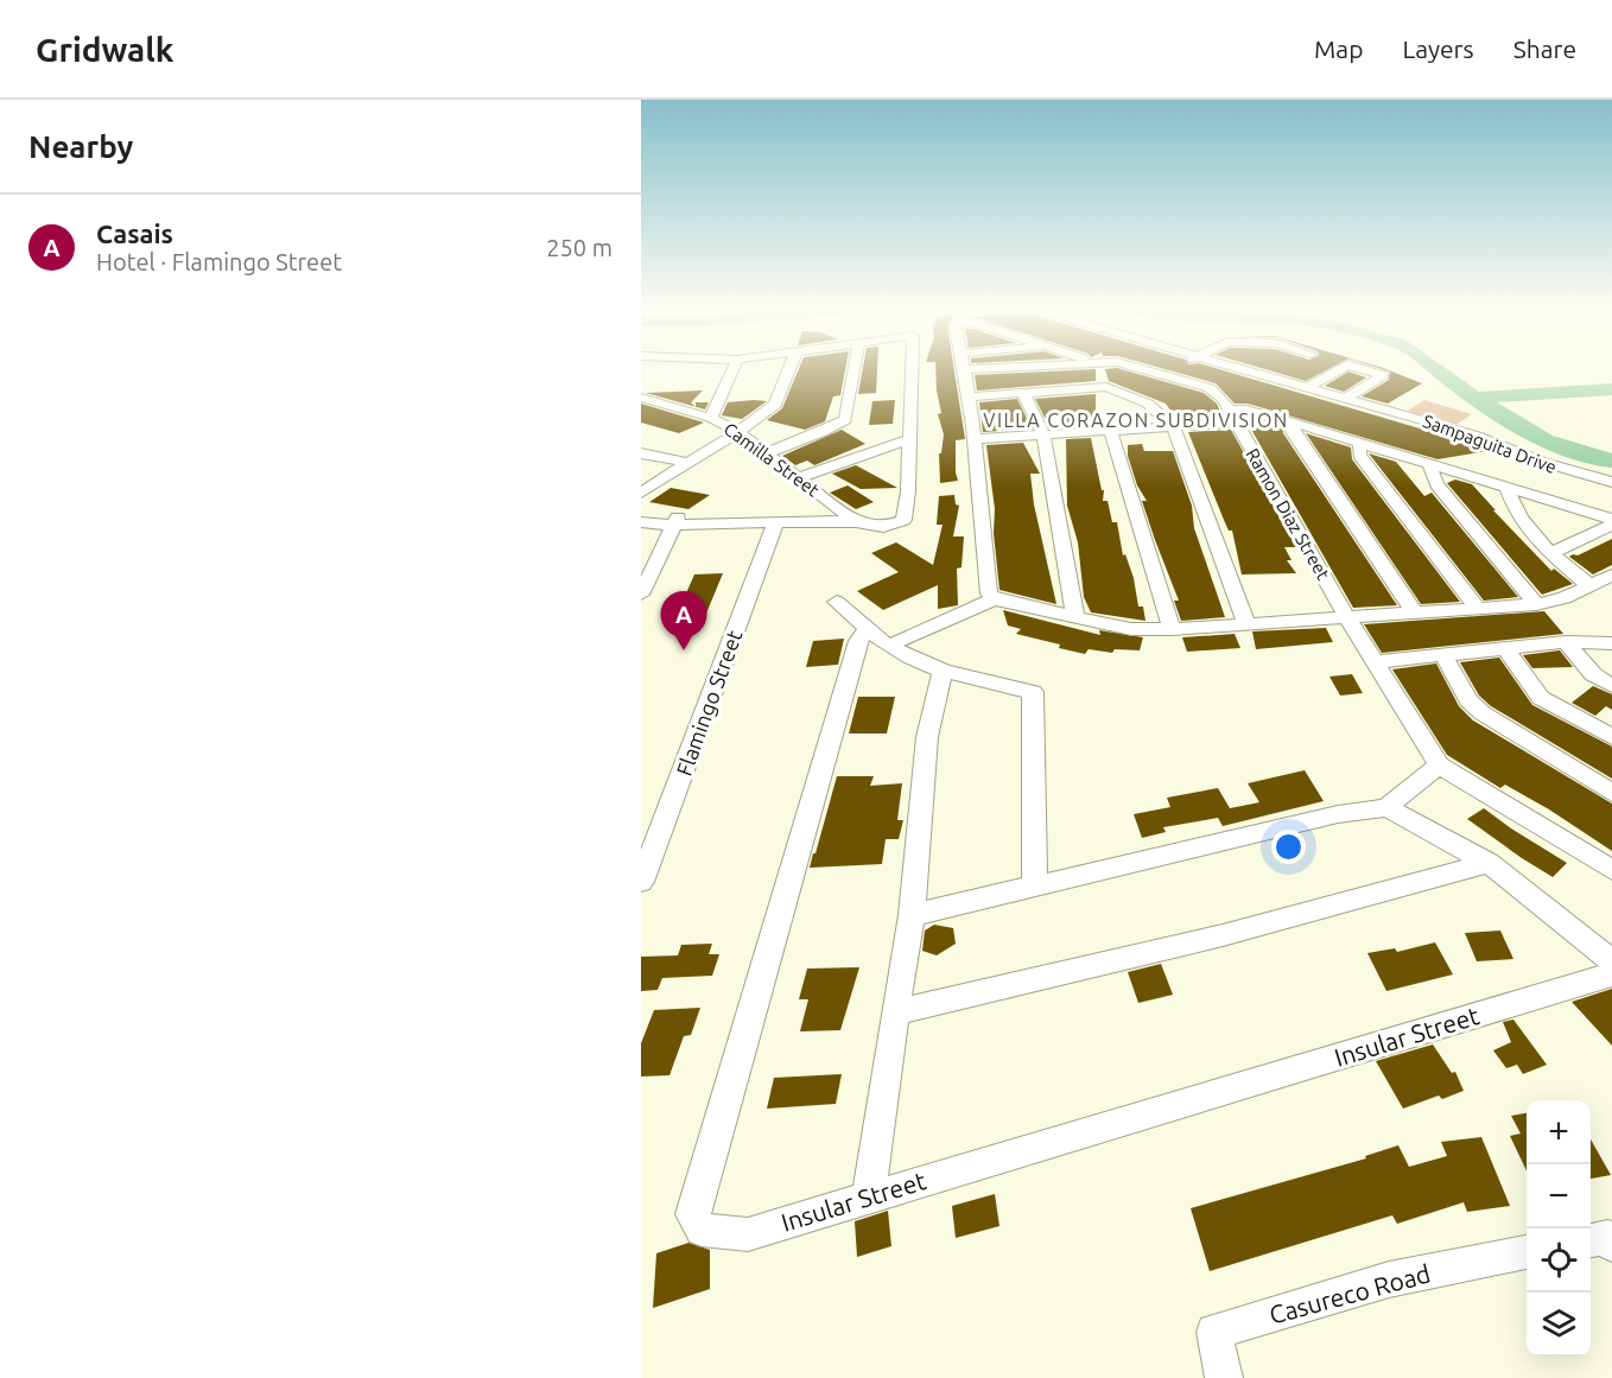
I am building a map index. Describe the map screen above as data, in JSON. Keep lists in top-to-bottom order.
{
  "streets": {
    "street": [
      "Sampaguita Drive",
      "Camilla Street",
      "Ramon Diaz Street",
      "Flamingo Street",
      "Insular Street",
      "Casureco Road"
    ]
  },
  "districts": ["VILLA CORAZON SUBDIVISION"],
  "page": {
    "header": "Gridwalk",
    "nav": ["Map", "Layers", "Share"],
    "heading": "Nearby",
    "list": [
      {
        "mark": "A",
        "name": "Casais",
        "note": "Hotel · Flamingo Street",
        "value": "250 m"
      }
    ],
    "pins": "A",
    "map_buttons": ["+", "−"]
  }
}
